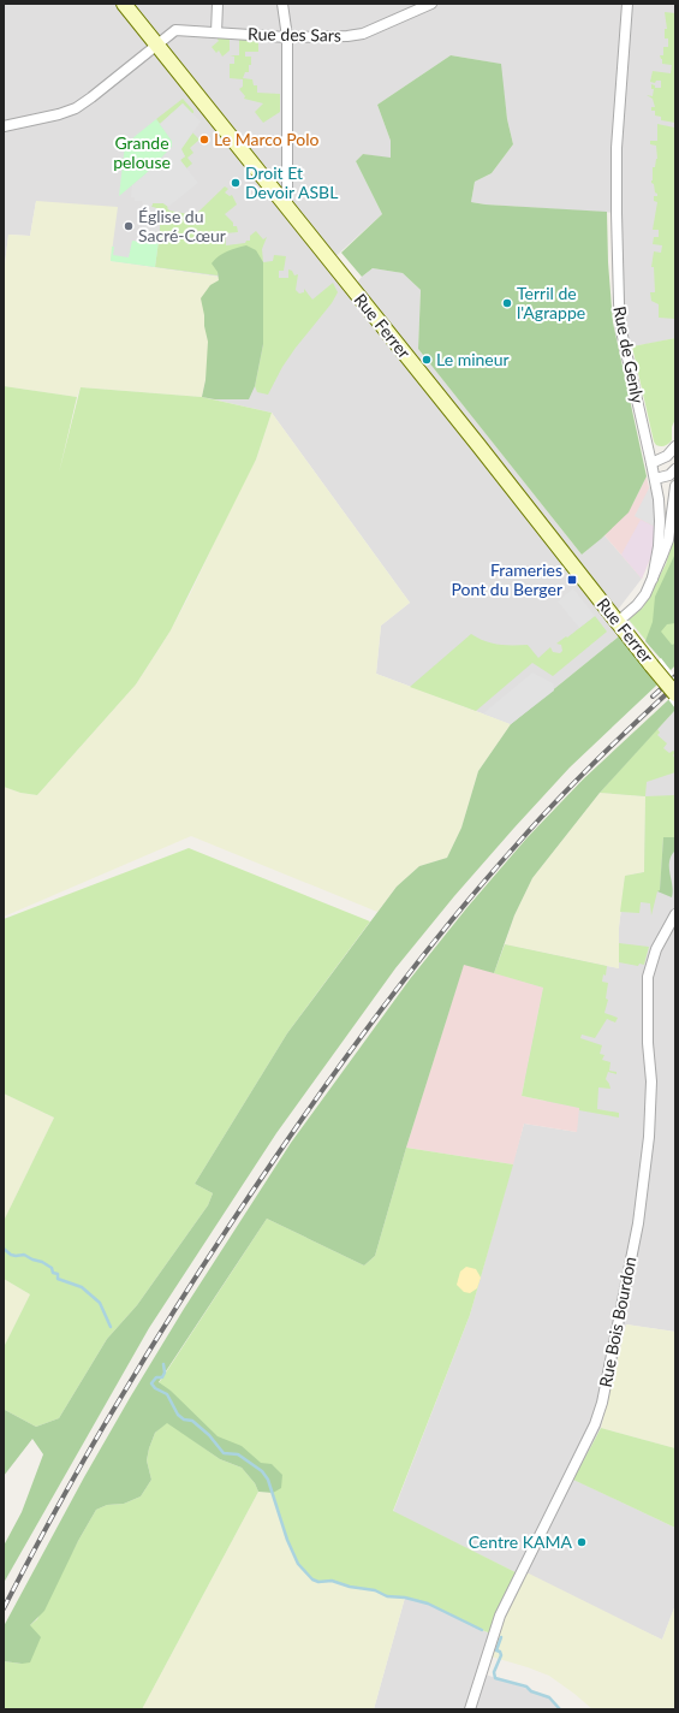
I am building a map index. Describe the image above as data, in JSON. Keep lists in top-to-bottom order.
{
  "streets": {
    "main road": ["Rue Ferrer"],
    "street": ["Rue des Sars", "Rue de Genly", "Rue Bois Bourdon"]
  },
  "crossings": [
    ["Rue des Sars", "Rue Ferrer"]
  ],
  "parks": ["Grande pelouse"],
  "places": {
    "other": [
      "Le Marco Polo",
      "Droit Et Devoir ASBL",
      "Église du Sacré-Cœur",
      "Terril de l'Agrappe",
      "Le mineur",
      "Centre KAMA"
    ],
    "transit": ["Frameries Pont du Berger"]
  }
}
